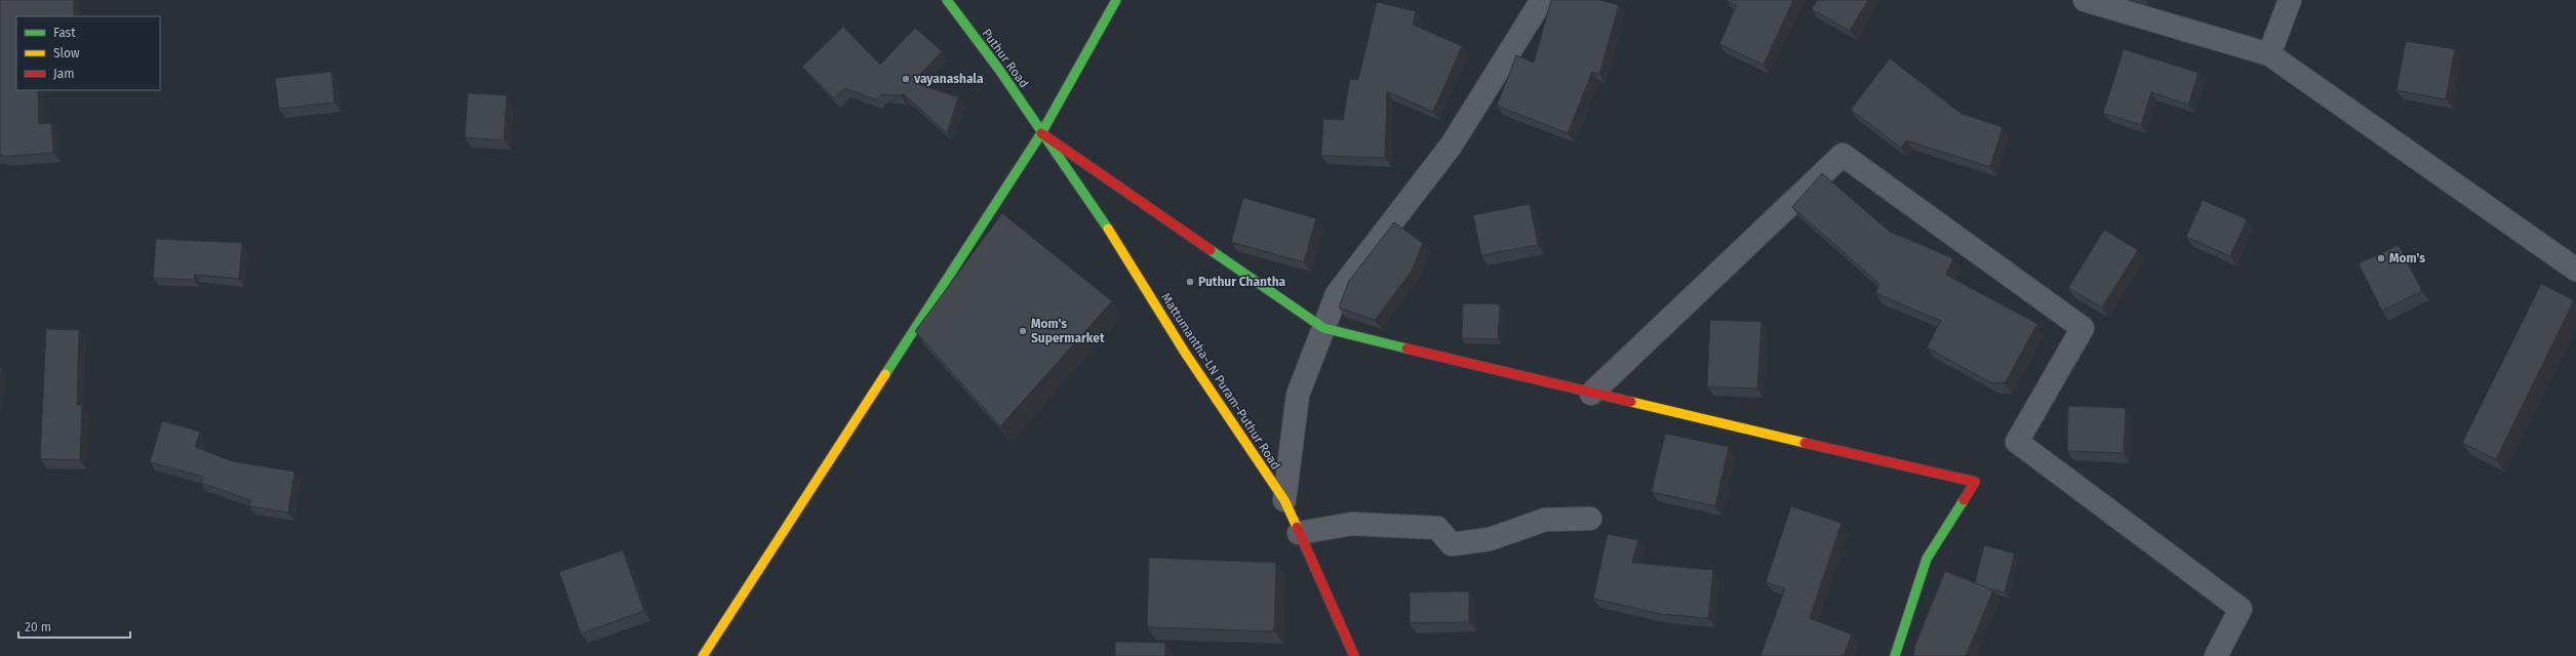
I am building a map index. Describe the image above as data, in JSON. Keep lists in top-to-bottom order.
{
  "streets": {
    "street": ["Puthur Road", "Mattumantha-LN Puram-Puthur Road"]
  },
  "crossings": [
    ["Puthur Road", "Mattumantha-LN Puram-Puthur Road"]
  ],
  "places": [
    "vayanashala",
    "Mom's",
    "Puthur Chantha",
    "Mom's Supermarket"
  ],
  "legend": ["Fast", "Slow", "Jam"],
  "scale_bar": "20 m"
}
